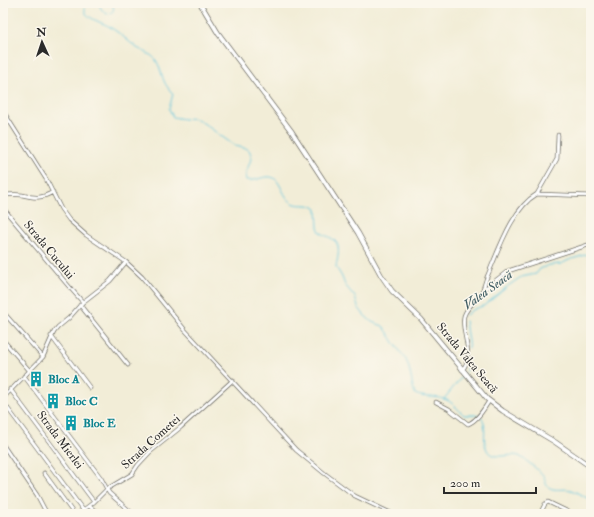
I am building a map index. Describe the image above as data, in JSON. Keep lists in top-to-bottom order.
{
  "streets": {
    "main road": ["Strada Valea Seacă"],
    "street": ["Strada Cucului", "Strada Mierlei", "Strada Cometei"]
  },
  "crossings": [
    ["Strada Mierlei", "Strada Cometei"]
  ],
  "water": ["Valea Seacă"],
  "places": {
    "building": ["Bloc A", "Bloc C", "Bloc E"]
  },
  "scale_bar": "200 m",
  "north": "top"
}
